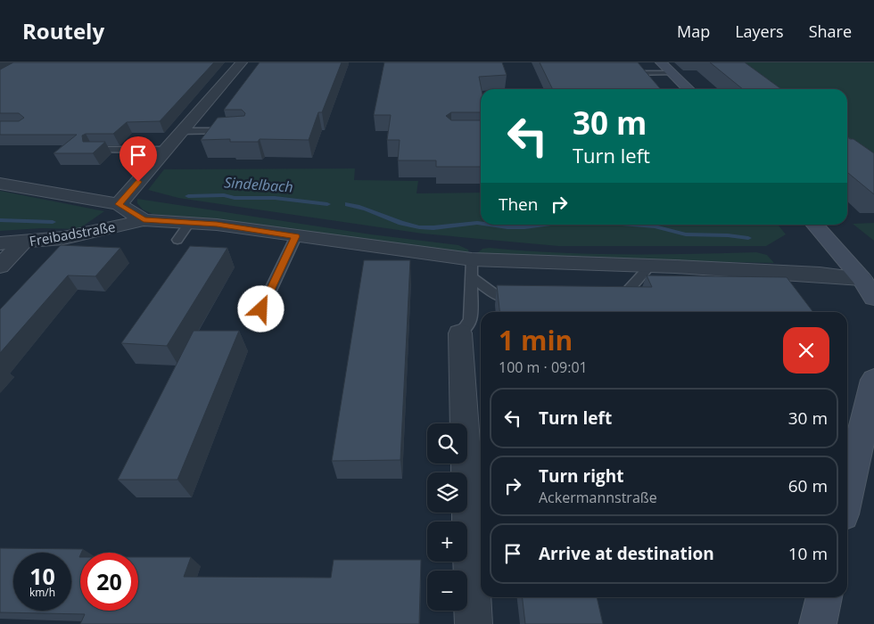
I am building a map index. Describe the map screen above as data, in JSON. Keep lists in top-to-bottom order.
{
  "streets": {
    "street": ["Freibadstraße"]
  },
  "water": ["Sindelbach"],
  "page": {
    "header": "Routely",
    "nav": ["Map", "Layers", "Share"],
    "turn": ["30 m", "Turn left"],
    "then": "Then",
    "heading": ["1 min", "100 m · 09:01"],
    "list": [
      {
        "name": "Turn left",
        "value": "30 m"
      },
      {
        "name": "Turn right",
        "note": "Ackermannstraße",
        "value": "60 m"
      },
      {
        "name": "Arrive at destination",
        "value": "10 m"
      }
    ],
    "map_buttons": ["+", "−"],
    "speed": "10 km/h",
    "limit": "20"
  }
}
